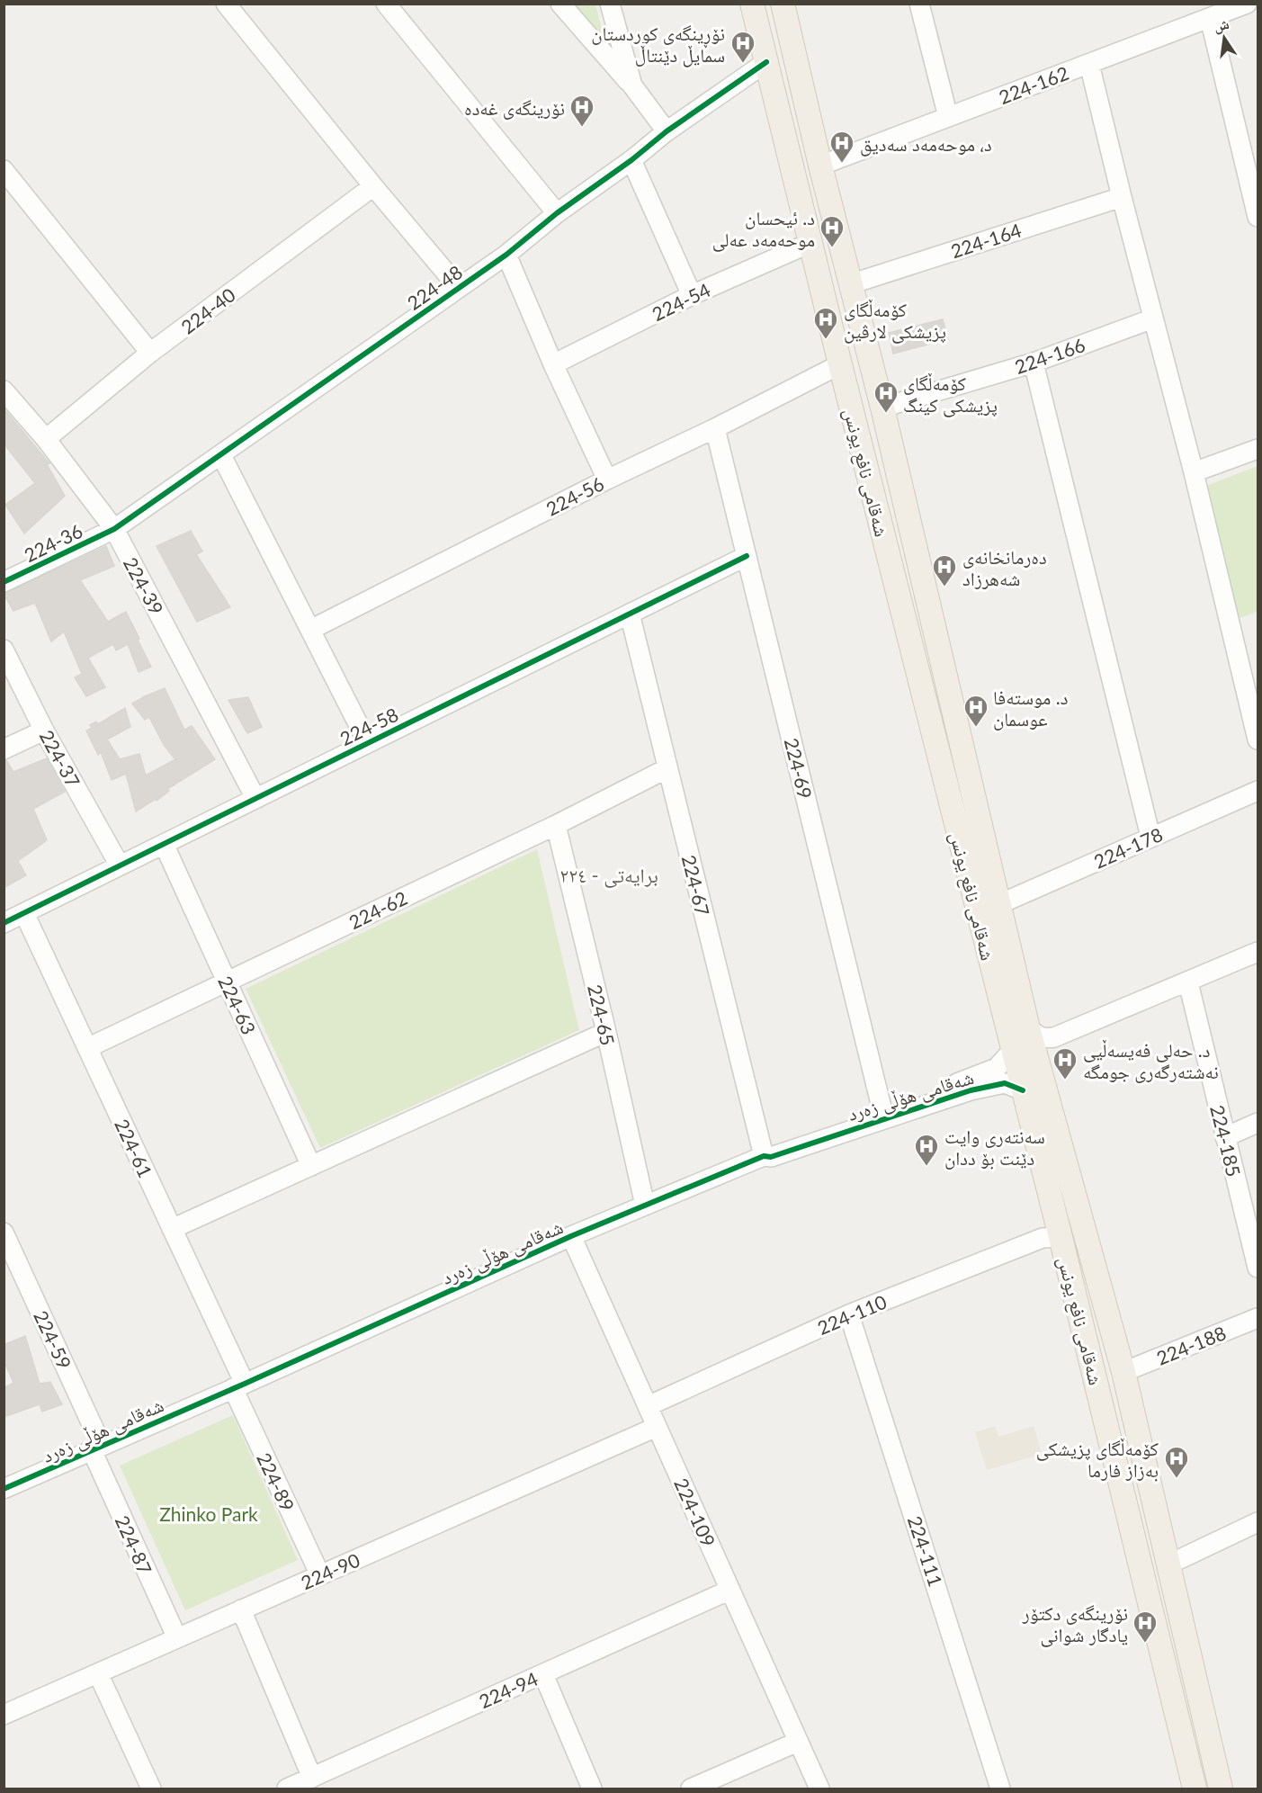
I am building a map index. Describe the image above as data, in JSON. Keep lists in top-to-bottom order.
{
  "streets": {
    "main road": ["شەقامی نافع یونس"],
    "street": [
      "224-162",
      "224-164",
      "224-48",
      "224-54",
      "224-40",
      "224-166",
      "224-56",
      "224-36",
      "224-39",
      "224-58",
      "224-37",
      "224-69",
      "224-178",
      "224-67",
      "224-62",
      "224-63",
      "224-65",
      "شەقامی هۆڵی زەرد",
      "224-185",
      "224-61",
      "224-110",
      "224-59",
      "224-188",
      "224-89",
      "224-109",
      "224-87",
      "224-111",
      "224-90",
      "224-94"
    ]
  },
  "crossings": [
    ["224-162", "شەقامی نافع یونس"],
    ["224-164", "شەقامی نافع یونس"],
    ["224-48", "شەقامی نافع یونس"],
    ["224-48", "224-36"],
    ["224-48", "224-39"],
    ["224-54", "شەقامی نافع یونس"],
    ["224-40", "224-39"],
    ["224-166", "شەقامی نافع یونس"],
    ["شەقامی نافع یونس", "224-56"],
    ["شەقامی نافع یونس", "224-178"],
    ["شەقامی نافع یونس", "شەقامی هۆڵی زەرد"],
    ["شەقامی نافع یونس", "224-110"],
    ["شەقامی نافع یونس", "224-188"],
    ["224-56", "224-69"],
    ["224-36", "224-39"],
    ["224-39", "224-58"],
    ["224-58", "224-37"],
    ["224-58", "224-69"],
    ["224-58", "224-67"],
    ["224-58", "224-63"],
    ["224-58", "224-61"],
    ["224-69", "شەقامی هۆڵی زەرد"],
    ["224-67", "224-62"],
    ["224-67", "شەقامی هۆڵی زەرد"],
    ["224-62", "224-63"],
    ["224-62", "224-65"],
    ["224-62", "224-61"],
    ["224-65", "شەقامی هۆڵی زەرد"],
    ["شەقامی هۆڵی زەرد", "224-61"],
    ["شەقامی هۆڵی زەرد", "224-59"],
    ["شەقامی هۆڵی زەرد", "224-89"],
    ["شەقامی هۆڵی زەرد", "224-109"],
    ["شەقامی هۆڵی زەرد", "224-87"],
    ["224-61", "224-89"],
    ["224-110", "224-109"],
    ["224-110", "224-111"],
    ["224-59", "224-87"],
    ["224-89", "224-90"],
    ["224-109", "224-90"],
    ["224-109", "224-94"],
    ["224-87", "224-90"]
  ],
  "districts": ["برایەتی - ٢٢٤"],
  "parks": ["Zhinko Park"],
  "places": {
    "hospital": [
      "نۆڕینگەی کوردستان سمایڵ دێنتاڵ",
      "نۆرینگەی غەدە",
      "د، موحەمەد سەدیق",
      "د. ئیحسان موحەمەد عەلی",
      "کۆمەڵگای پزیشکی لارڤین",
      "کۆمەڵگای پزیشکی کینگ",
      "دەرمانخانەی شەهرزاد",
      "د. موستەفا عوسمان",
      "د. حەلی فەیسەڵیی نەشتەرگەری جومگە",
      "سەنتەری وایت دێنت بۆ ددان",
      "کۆمەڵگای پزیشکی بەزاز فارما",
      "نۆرینگەی دکتۆر یادگار شوانی"
    ]
  },
  "north": "top"
}
